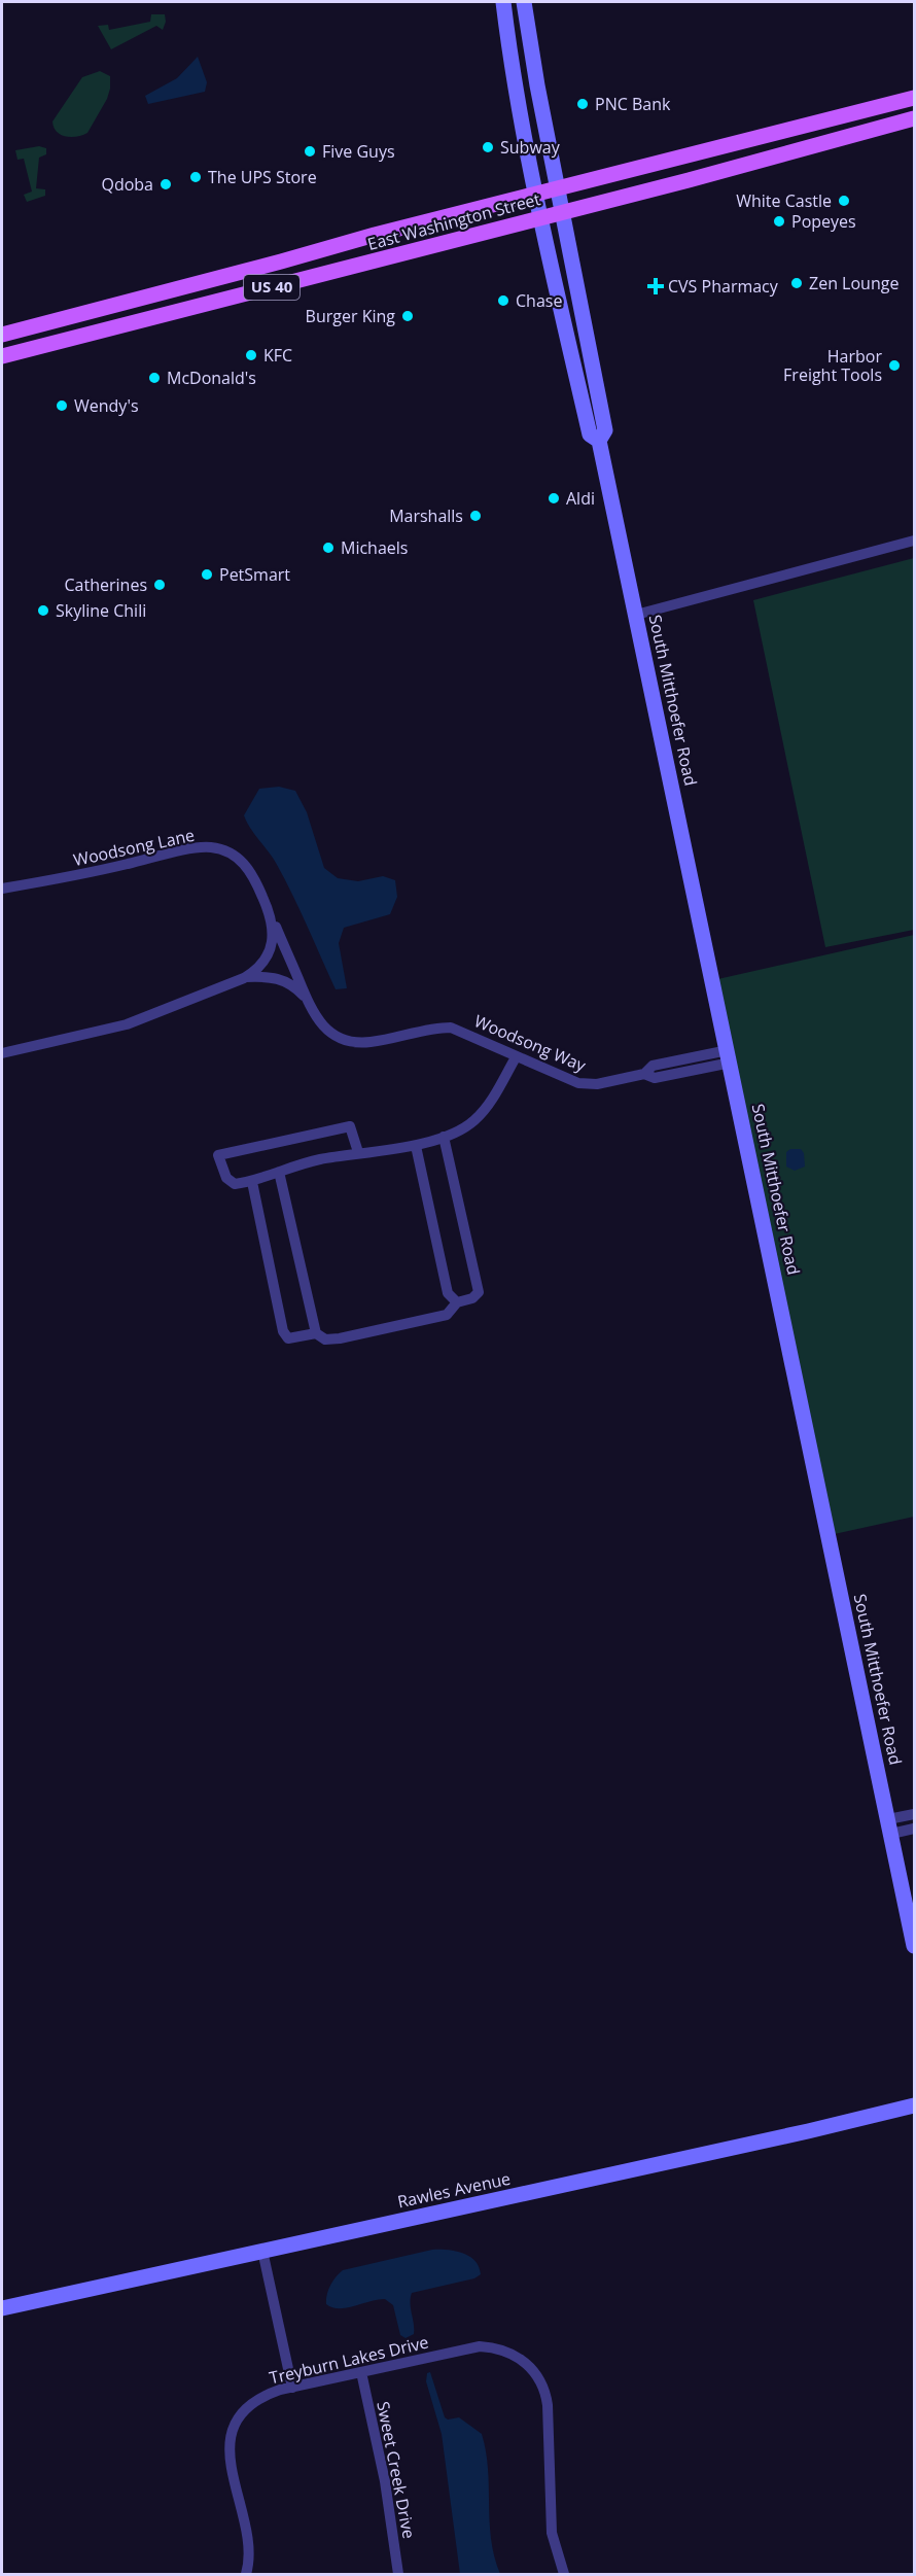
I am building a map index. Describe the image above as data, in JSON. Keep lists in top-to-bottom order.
{
  "streets": {
    "main road": [
      "East Washington Street",
      "US 40",
      "South Mitthoefer Road",
      "Rawles Avenue"
    ],
    "street": [
      "Woodsong Lane",
      "Woodsong Way",
      "Treyburn Lakes Drive",
      "Sweet Creek Drive"
    ]
  },
  "crossings": [
    ["East Washington Street", "South Mitthoefer Road"],
    ["South Mitthoefer Road", "Woodsong Way"],
    ["Woodsong Lane", "Woodsong Way"],
    ["Treyburn Lakes Drive", "Sweet Creek Drive"]
  ],
  "places": {
    "other": [
      "PNC Bank",
      "Subway",
      "Five Guys",
      "The UPS Store",
      "Qdoba",
      "White Castle",
      "Popeyes",
      "Zen Lounge",
      "Chase",
      "Burger King",
      "KFC",
      "Harbor Freight Tools",
      "McDonald's",
      "Wendy's",
      "Aldi",
      "Marshalls",
      "Michaels",
      "PetSmart",
      "Catherines",
      "Skyline Chili"
    ],
    "health": ["CVS Pharmacy"]
  }
}
